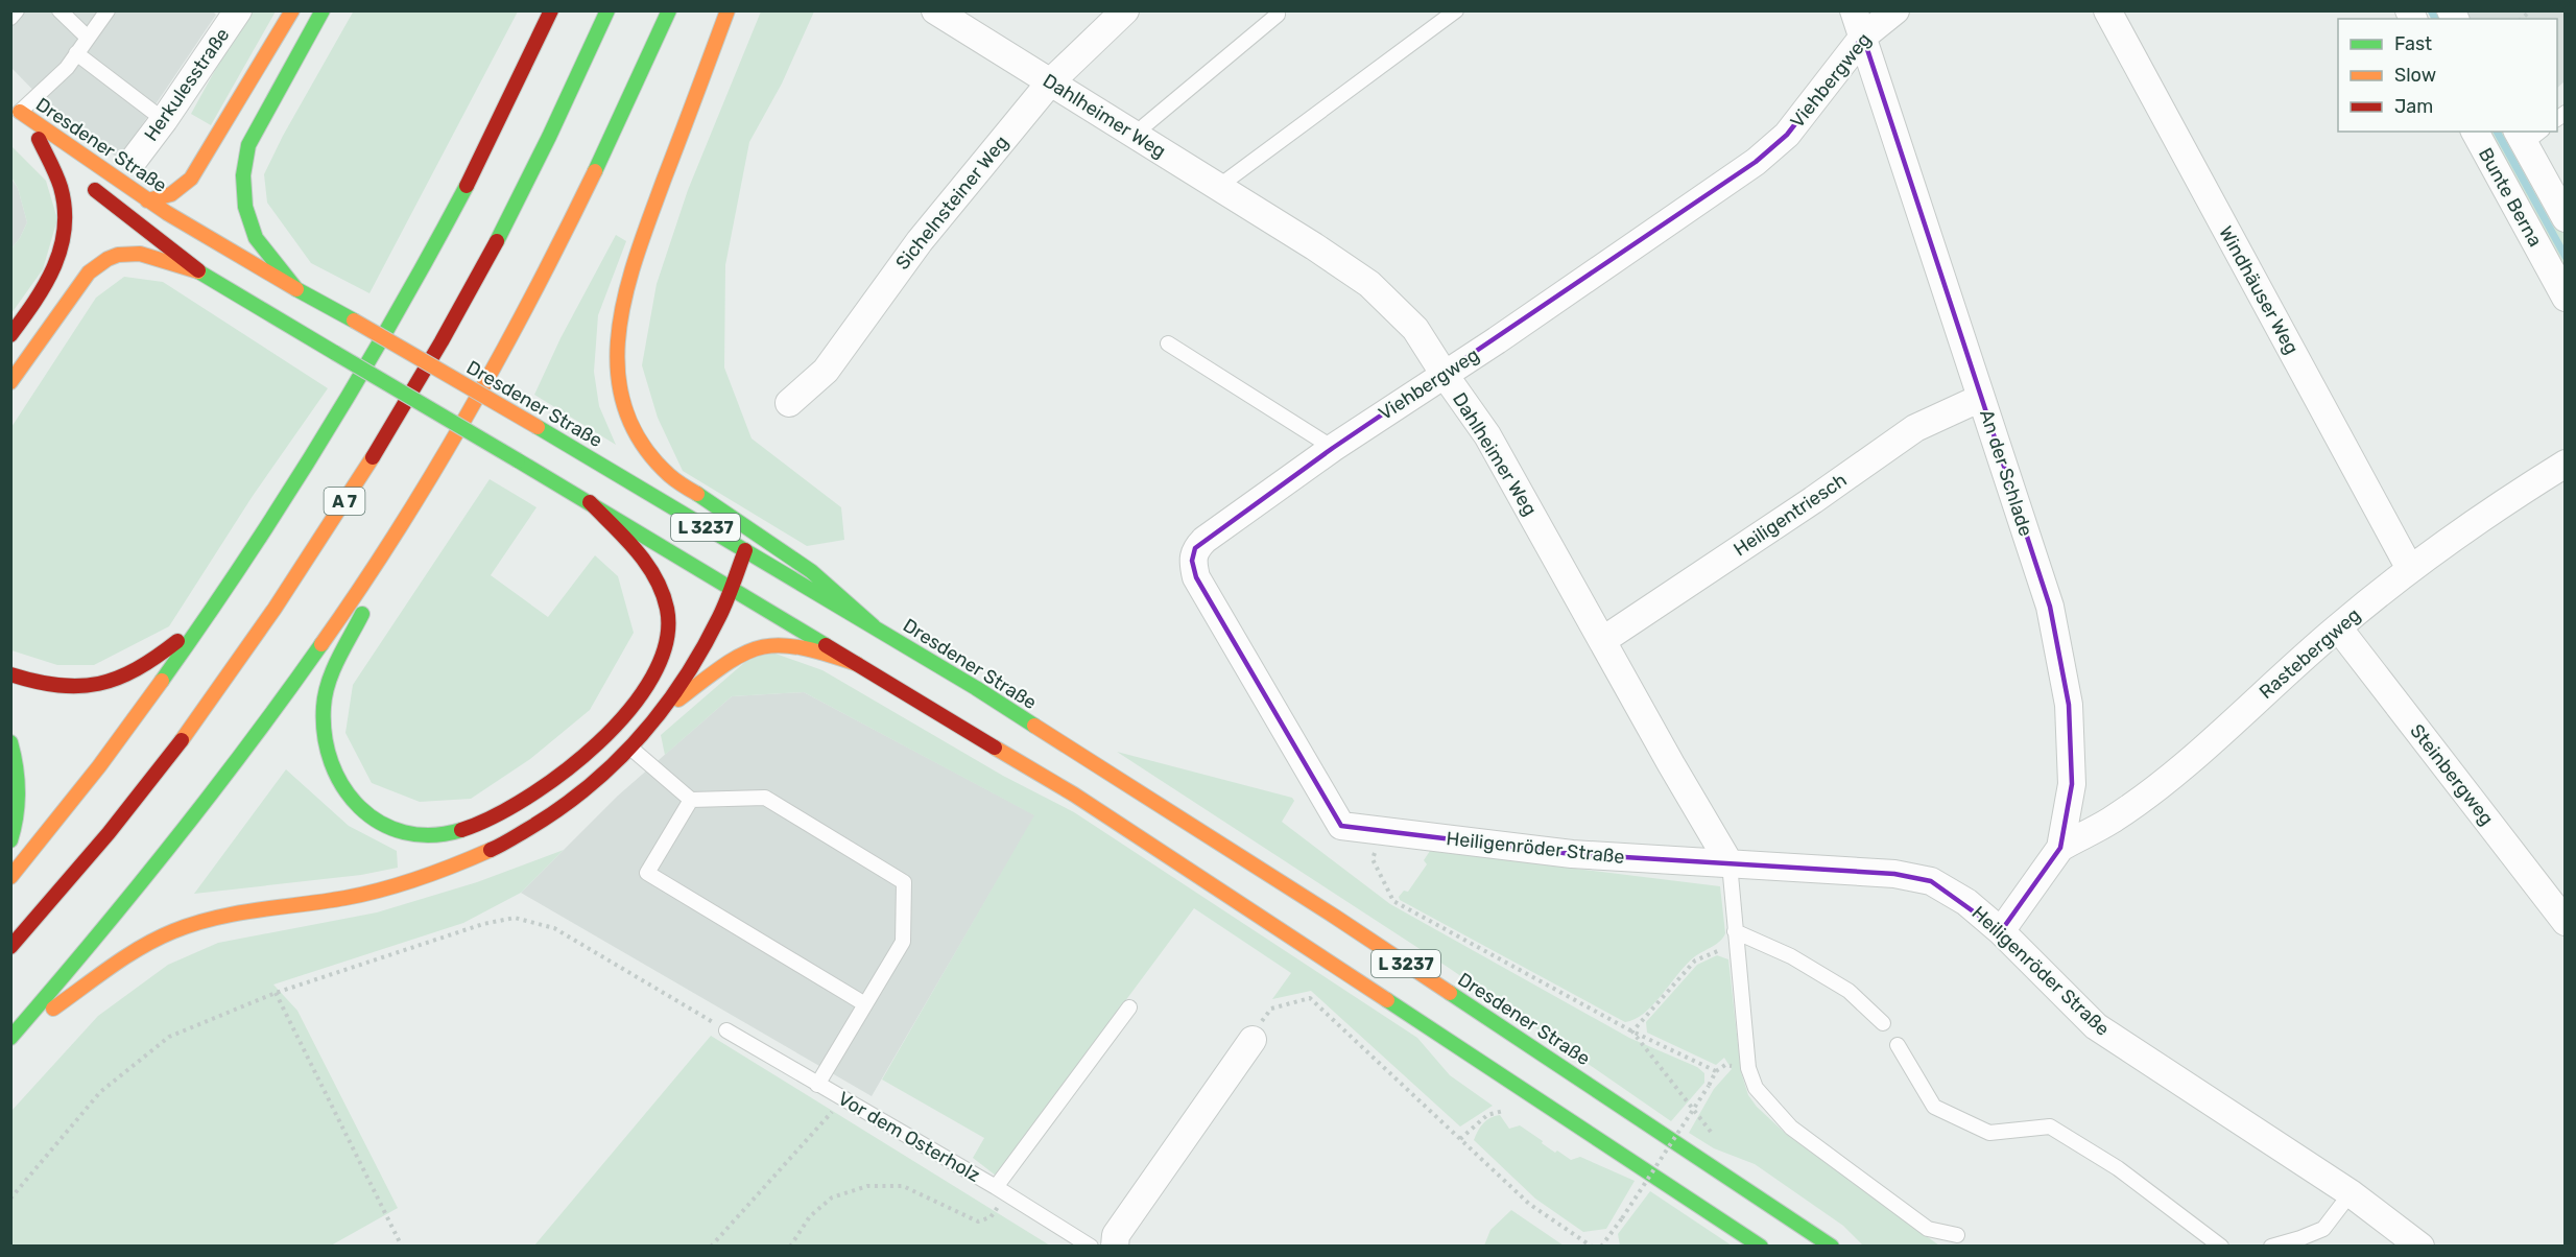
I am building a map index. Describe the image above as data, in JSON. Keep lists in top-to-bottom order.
{
  "streets": {
    "main road": ["Dresdener Straße", "A 7", "L 3237"],
    "street": [
      "Viehbergweg",
      "Herkulesstraße",
      "Dahlheimer Weg",
      "Bunte Berna",
      "Sichelnsteiner Weg",
      "Windhäuser Weg",
      "An der Schlade",
      "Heiligentriesch",
      "Rastebergweg",
      "Steinbergweg",
      "Heiligenröder Straße"
    ],
    "lane": ["Vor dem Osterholz"]
  },
  "crossings": [
    ["Viehbergweg", "Dahlheimer Weg"],
    ["Viehbergweg", "An der Schlade"],
    ["Viehbergweg", "Heiligenröder Straße"],
    ["Dahlheimer Weg", "Sichelnsteiner Weg"],
    ["Dahlheimer Weg", "Heiligentriesch"],
    ["Dahlheimer Weg", "Heiligenröder Straße"],
    ["Windhäuser Weg", "Rastebergweg"],
    ["An der Schlade", "Heiligentriesch"],
    ["An der Schlade", "Rastebergweg"],
    ["An der Schlade", "Heiligenröder Straße"],
    ["Rastebergweg", "Steinbergweg"]
  ],
  "legend": ["Fast", "Slow", "Jam"]
}
